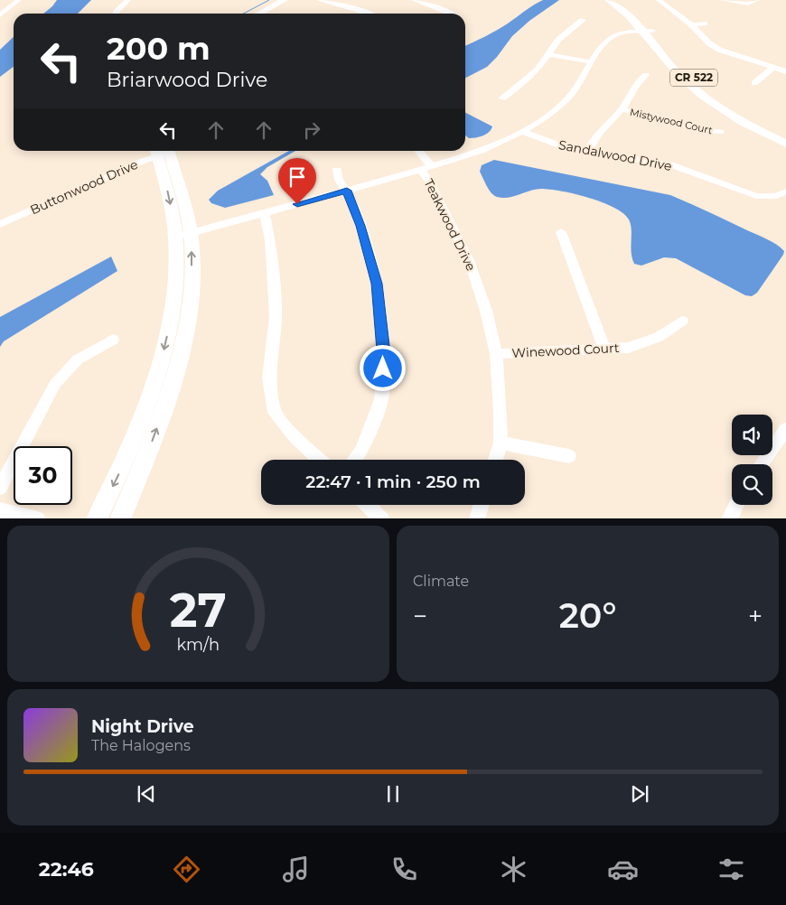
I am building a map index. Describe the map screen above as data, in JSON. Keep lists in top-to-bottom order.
{
  "streets": {
    "main road": ["CR 522"],
    "street": [
      "Mistywood Court",
      "Sandalwood Drive",
      "Buttonwood Drive",
      "Teakwood Drive",
      "Winewood Court"
    ]
  },
  "crossings": [
    ["Teakwood Drive", "Winewood Court"]
  ],
  "page": {
    "turn": ["200 m", "Briarwood Drive"],
    "limit": "30",
    "trip": "22:47 · 1 min · 250 m",
    "tile": "Climate",
    "heat": ["−", "20°", "+"],
    "song": ["Night Drive", "The Halogens"],
    "tabs": "22:46",
    "gauge": ["27", "km/h"]
  }
}
